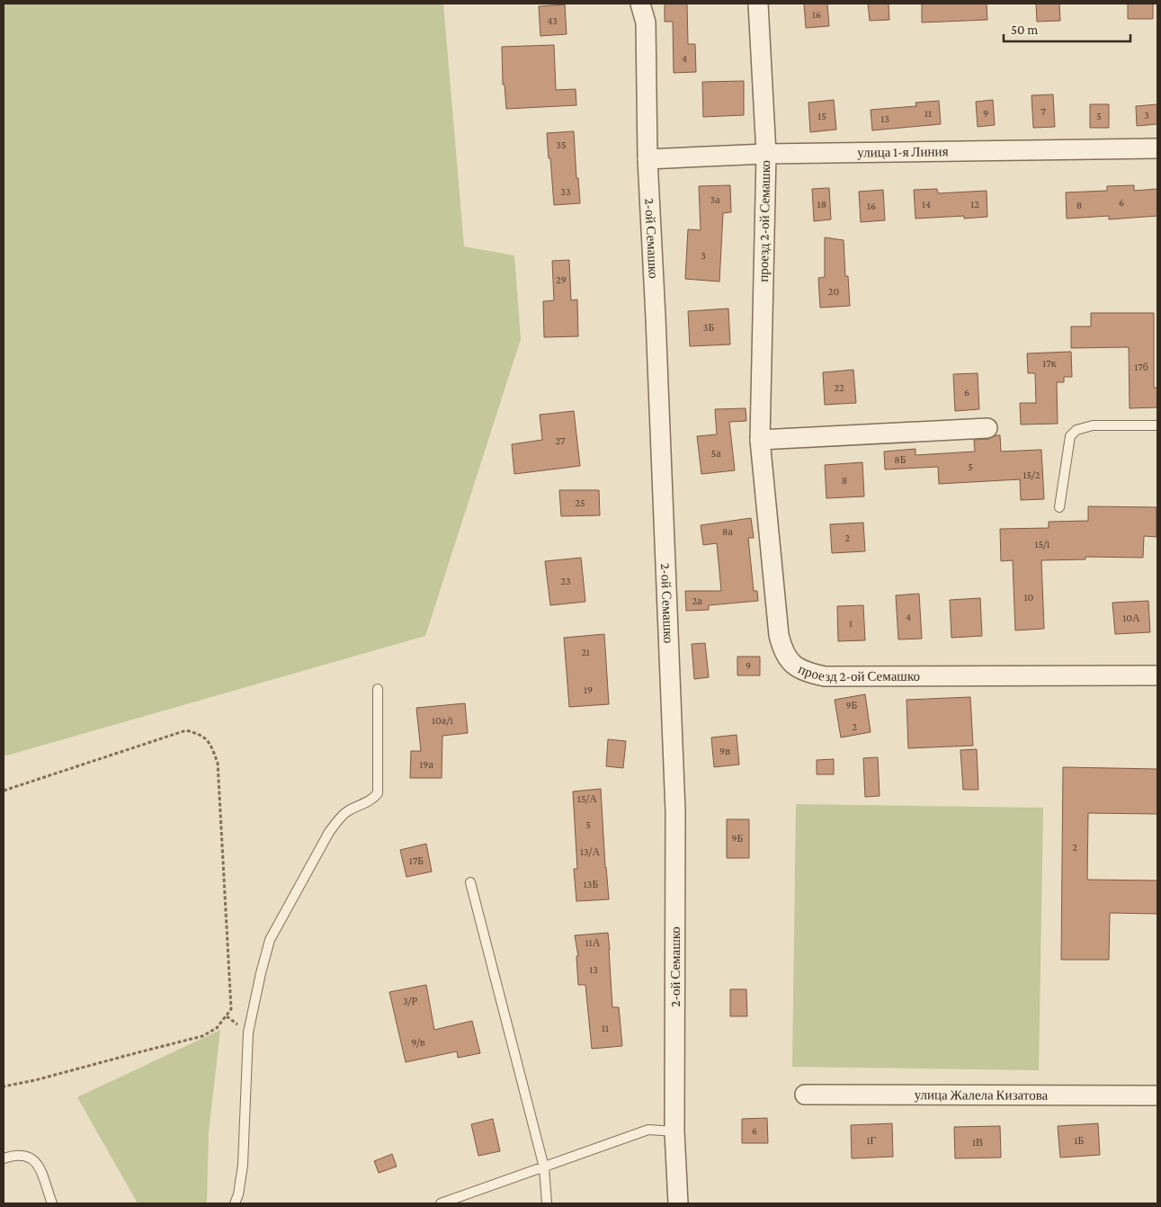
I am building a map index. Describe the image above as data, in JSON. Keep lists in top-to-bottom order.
{
  "streets": {
    "street": [
      "улица 1-я Линия",
      "проезд 2-ой Семашко",
      "2-ой Семашко",
      "улица Жалела Кизатова"
    ]
  },
  "crossings": [
    ["улица 1-я Линия", "проезд 2-ой Семашко"],
    ["улица 1-я Линия", "2-ой Семашко"]
  ],
  "house_numbers": [
    "16",
    "43",
    "4",
    "7",
    "11",
    "9",
    "3",
    "15",
    "5",
    "13",
    "35",
    "33",
    "3а",
    "6",
    "18",
    "14",
    "12",
    "8",
    "16",
    "3",
    "29",
    "20",
    "3Б",
    "17к",
    "17б",
    "22",
    "6",
    "27",
    "5а",
    "8Б",
    "5",
    "15/2",
    "8",
    "25",
    "8а",
    "2",
    "15/1",
    "23",
    "10",
    "2а",
    "4",
    "10А",
    "1",
    "21",
    "9",
    "19",
    "9Б",
    "10а/1",
    "2",
    "9в",
    "19а",
    "15/А",
    "5",
    "9Б",
    "2",
    "13/А",
    "17Б",
    "13Б",
    "11А",
    "13",
    "3/Р",
    "11",
    "9/в",
    "6",
    "1Г",
    "1Б",
    "1В"
  ],
  "scale_bar": "50 m"
}
